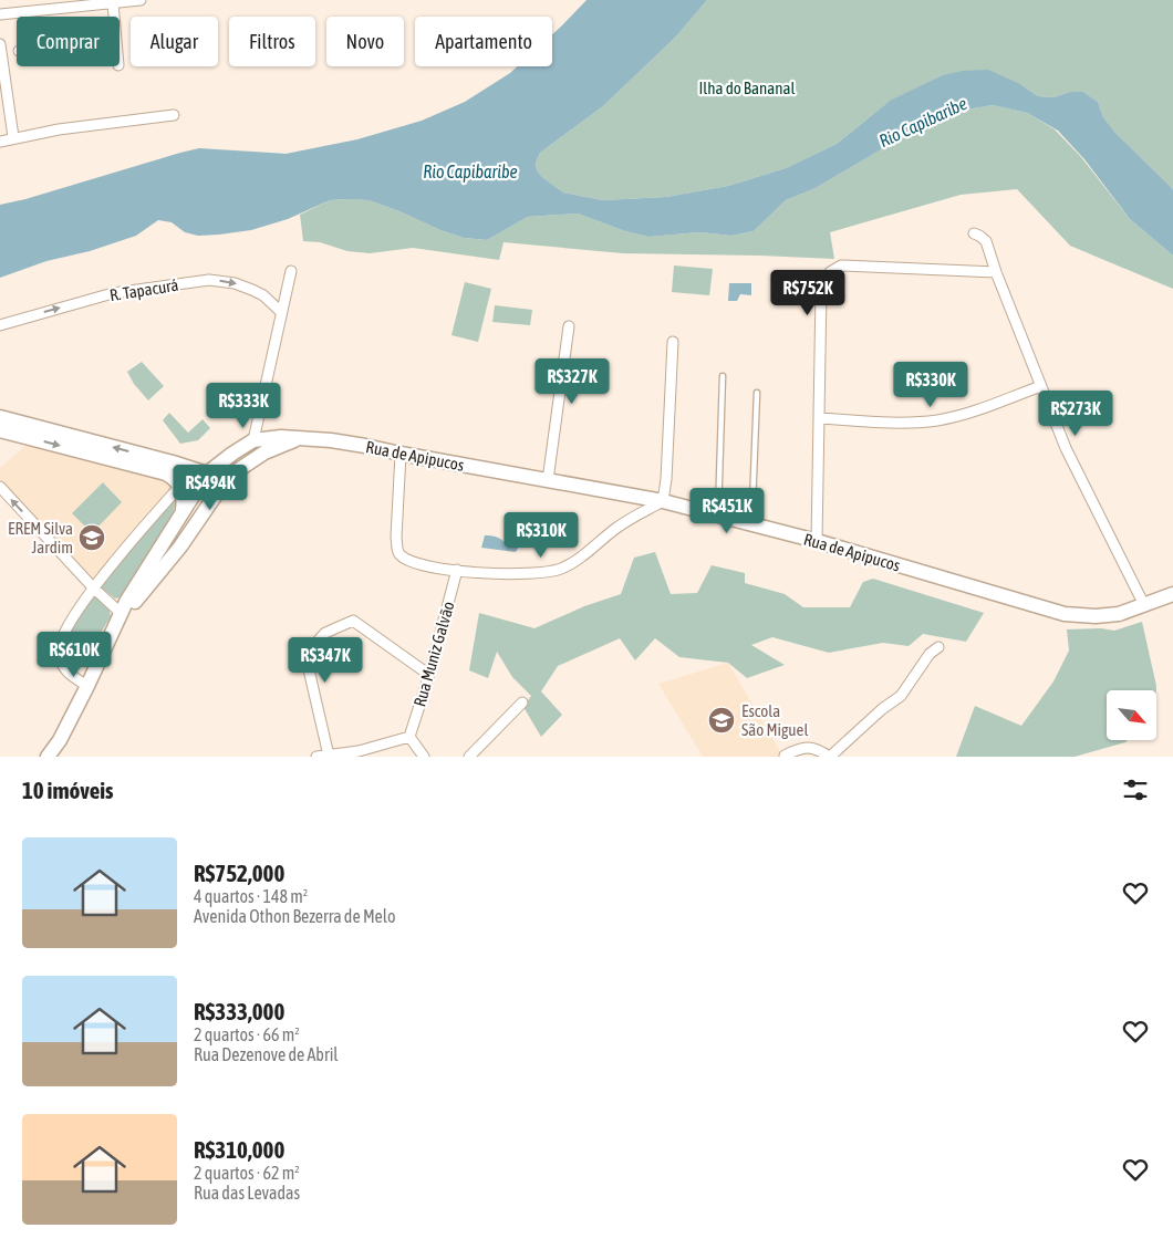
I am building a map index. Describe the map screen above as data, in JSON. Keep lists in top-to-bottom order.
{
  "streets": {
    "main road": ["Rua de Apipucos"],
    "street": ["R. Tapacurá", "Rua Muniz Galvão"]
  },
  "one_way": ["R. Tapacurá"],
  "water": ["Rio Capibaribe"],
  "parks": ["Ilha do Bananal"],
  "places": {
    "school or university": ["EREM Silva Jardim", "Escola São Miguel"]
  },
  "north": "bottom right",
  "page": {
    "chip": [
      "Comprar",
      "Alugar",
      "Filtros",
      "Novo",
      "Apartamento"
    ],
    "price": [
      "R$752K",
      "R$327K",
      "R$330K",
      "R$333K",
      "R$273K",
      "R$494K",
      "R$451K",
      "R$310K",
      "R$610K",
      "R$347K"
    ],
    "heading": "10 imóveis",
    "list": [
      {
        "name": "R$752,000",
        "note": "4 quartos · 148 m² · Avenida Othon Bezerra de Melo"
      },
      {
        "name": "R$333,000",
        "note": "2 quartos · 66 m² · Rua Dezenove de Abril"
      },
      {
        "name": "R$310,000",
        "note": "2 quartos · 62 m² · Rua das Levadas"
      }
    ]
  }
}
